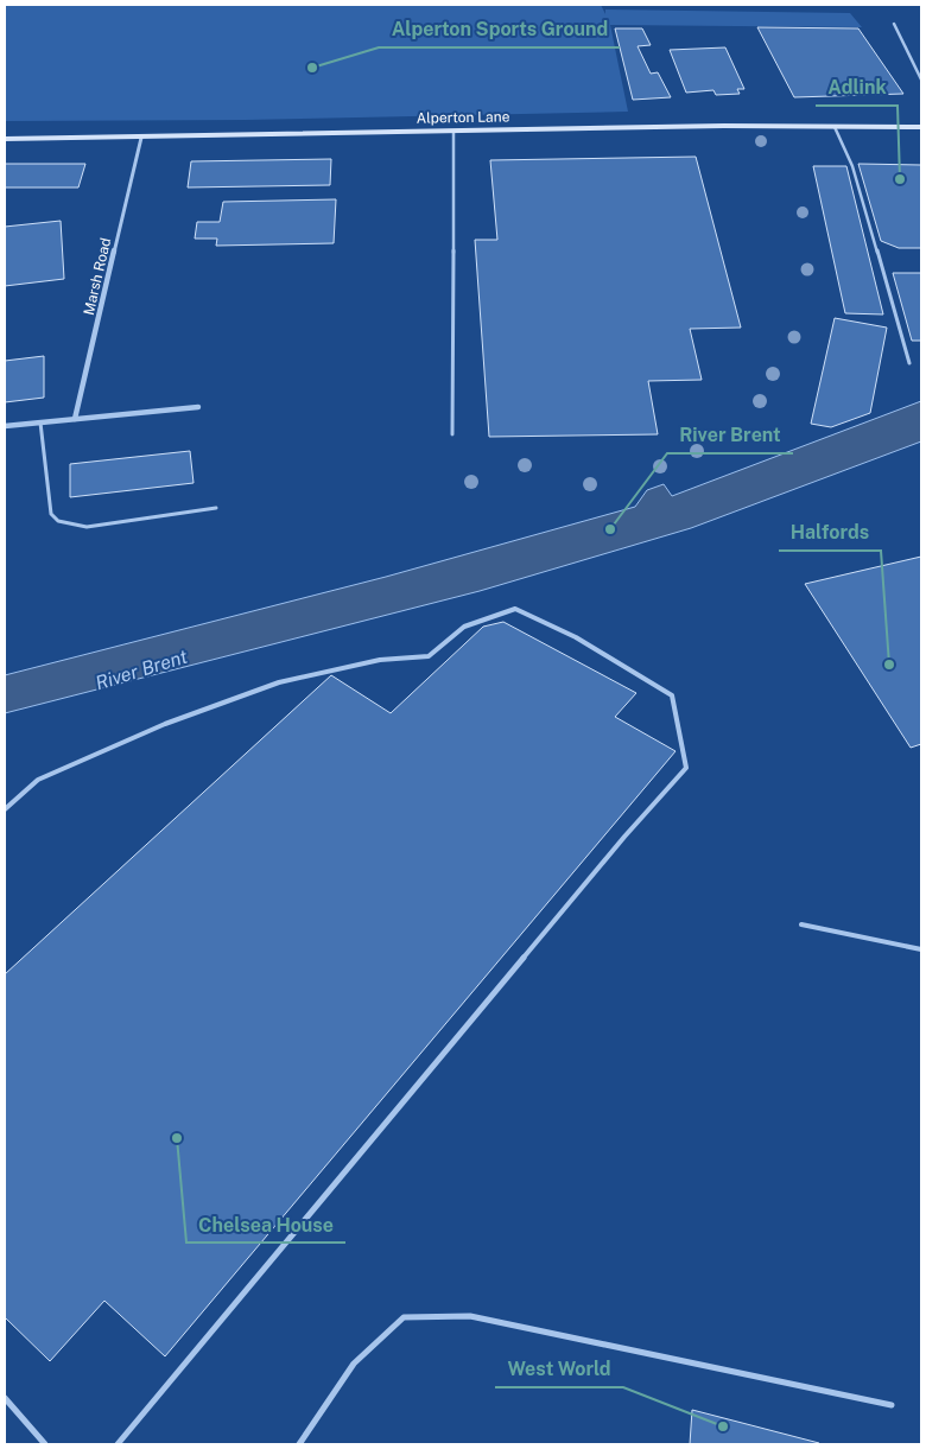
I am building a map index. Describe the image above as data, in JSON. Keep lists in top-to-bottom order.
{
  "streets": {
    "main road": ["Alperton Lane"],
    "street": ["Marsh Road"]
  },
  "crossings": [
    ["Alperton Lane", "Marsh Road"]
  ],
  "water": ["River Brent"],
  "places": [
    "Alperton Sports Ground",
    "Adlink",
    "River Brent",
    "Halfords",
    "Chelsea House",
    "West World"
  ]
}
